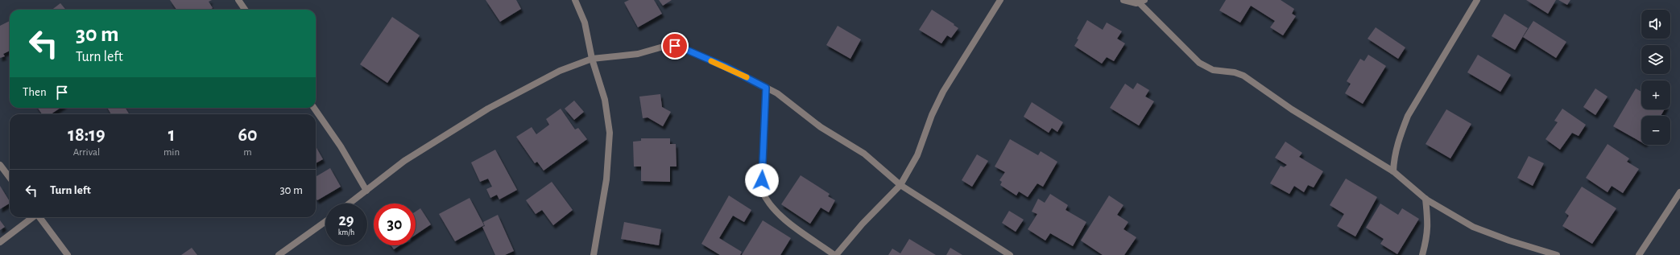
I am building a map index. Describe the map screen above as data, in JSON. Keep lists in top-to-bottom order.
{
  "page": {
    "map_buttons": ["+", "−"],
    "turn": ["30 m", "Turn left"],
    "then": "Then",
    "eta": [
      "18:19",
      "Arrival",
      "1",
      "min",
      "60",
      "m"
    ],
    "list": [
      {
        "name": "Turn left",
        "value": "30 m"
      }
    ],
    "speed": "29 km/h",
    "limit": "30"
  }
}
